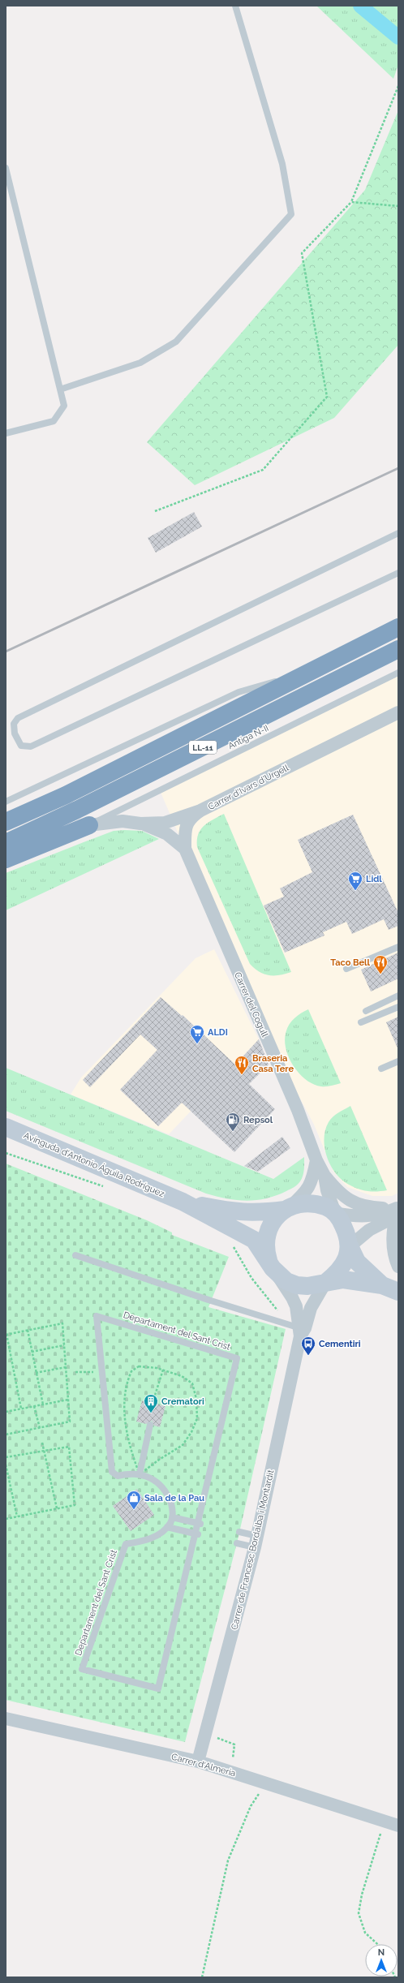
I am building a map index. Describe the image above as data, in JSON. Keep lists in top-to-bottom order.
{
  "streets": {
    "highway": ["LL-11"],
    "street": [
      "Carrer d'Ivars d'Urgell",
      "Carrer del Cogull",
      "Avinguda d'Antonio Águila Rodríguez",
      "Carrer de Francesc Bordalba i Montardit",
      "Carrer d'Almeria"
    ],
    "lane": ["Antiga N-II", "Departament del Sant Crist"]
  },
  "crossings": [
    ["Antiga N-II", "Carrer d'Ivars d'Urgell"],
    ["Carrer del Cogull", "Avinguda d'Antonio Águila Rodríguez"],
    ["Carrer del Cogull", "Carrer de Francesc Bordalba i Montardit"],
    ["Avinguda d'Antonio Águila Rodríguez", "Carrer de Francesc Bordalba i Montardit"],
    ["Carrer de Francesc Bordalba i Montardit", "Carrer d'Almeria"]
  ],
  "places": {
    "supermarket": ["Lidl", "ALDI"],
    "restaurant": ["Taco Bell", "Braseria Casa Tere"],
    "fuel station": ["Repsol"],
    "bus stop": ["Cementiri"],
    "building": ["Crematori"],
    "shop": ["Sala de la Pau"]
  },
  "north": "top"
}
